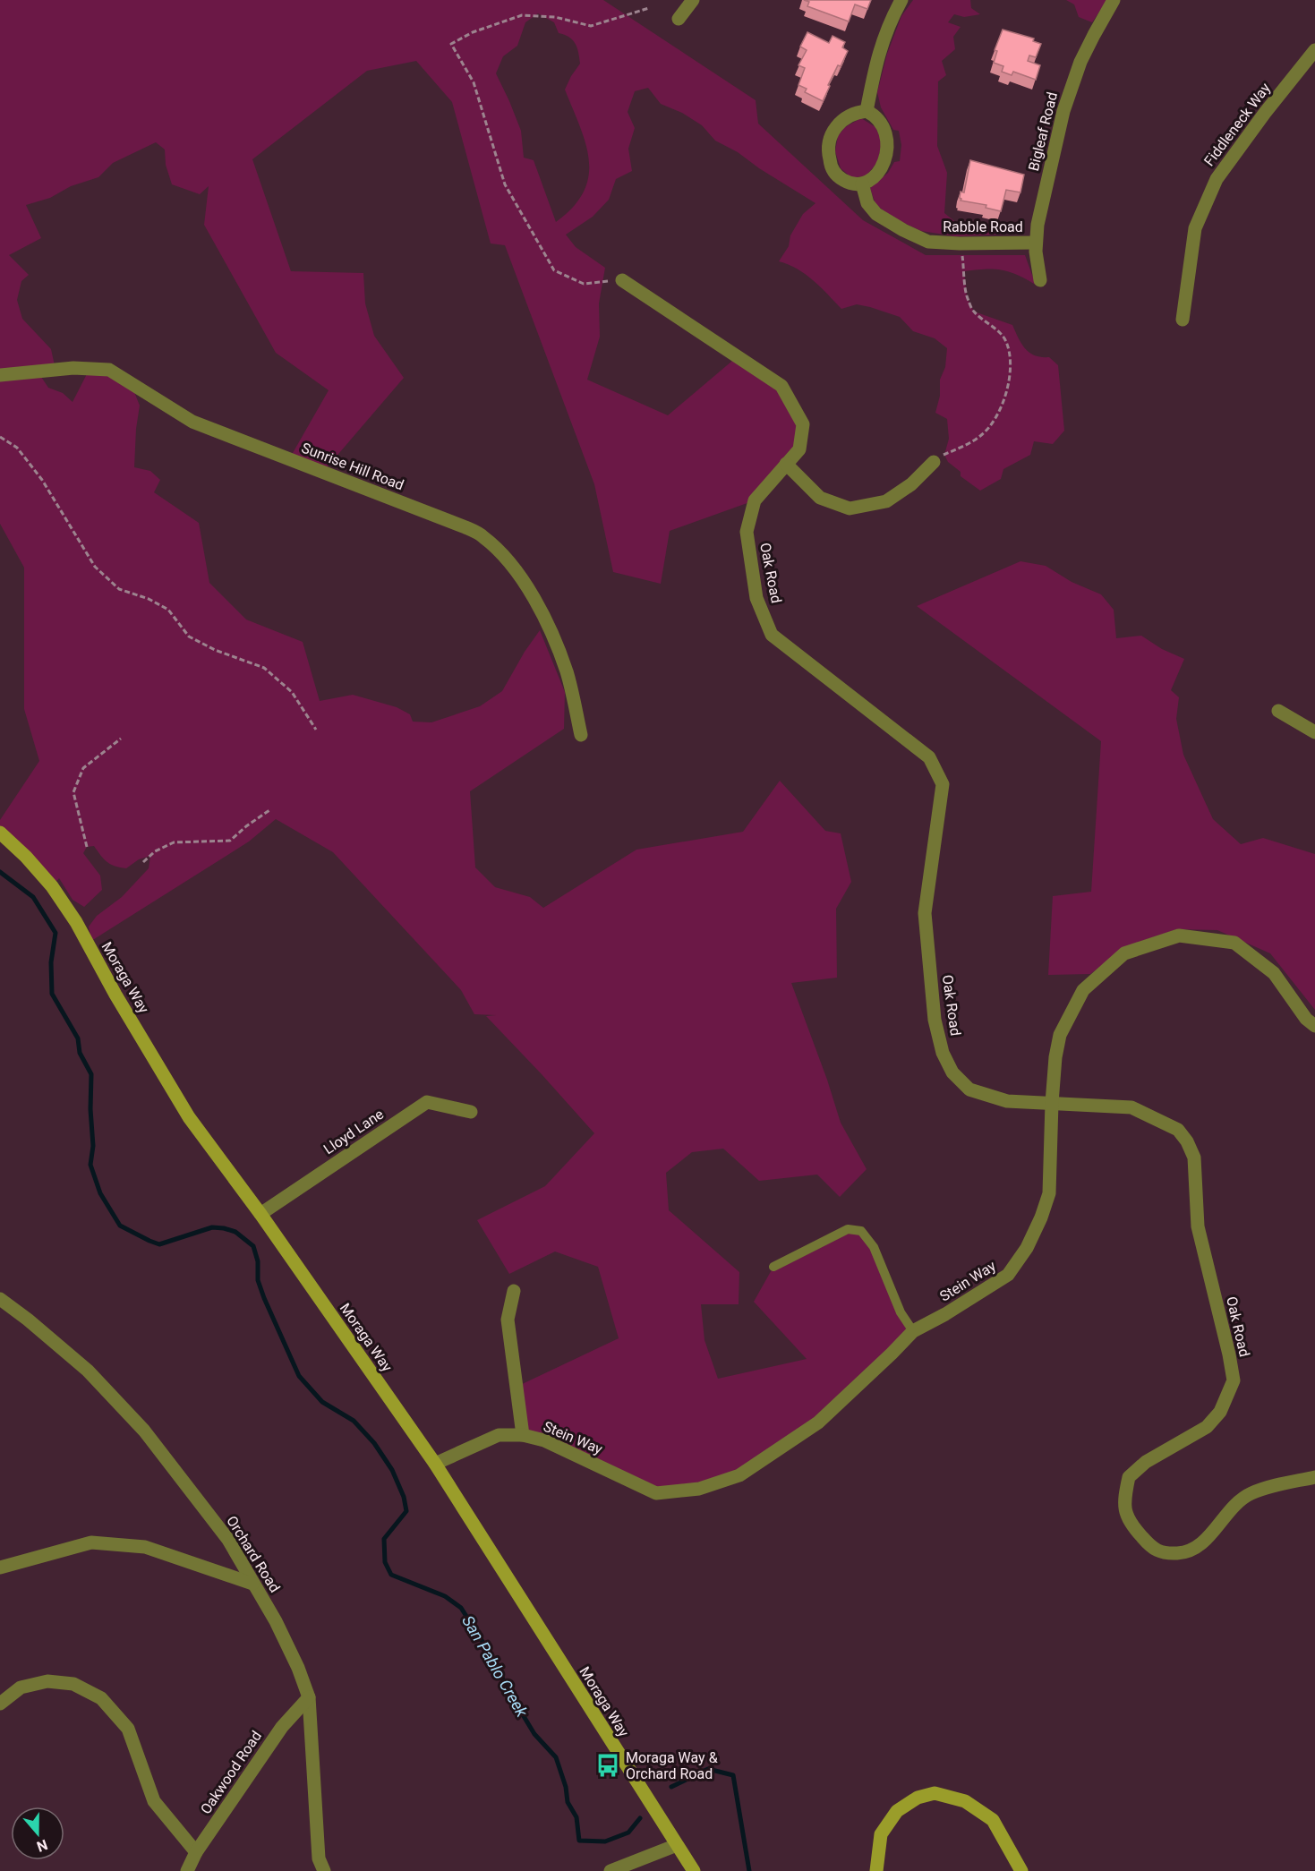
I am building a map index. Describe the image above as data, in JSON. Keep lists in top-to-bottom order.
{
  "streets": {
    "main road": ["Moraga Way"],
    "street": [
      "Fiddleneck Way",
      "Bigleaf Road",
      "Rabble Road",
      "Sunrise Hill Road",
      "Oak Road",
      "Lloyd Lane",
      "Stein Way",
      "Orchard Road",
      "Oakwood Road"
    ]
  },
  "crossings": [
    ["Bigleaf Road", "Rabble Road"],
    ["Oak Road", "Stein Way"],
    ["Moraga Way", "Lloyd Lane"],
    ["Moraga Way", "Stein Way"],
    ["Orchard Road", "Oakwood Road"]
  ],
  "water": ["San Pablo Creek"],
  "places": {
    "bus stop": ["Moraga Way & Orchard Road"]
  },
  "north": "bottom"
}
